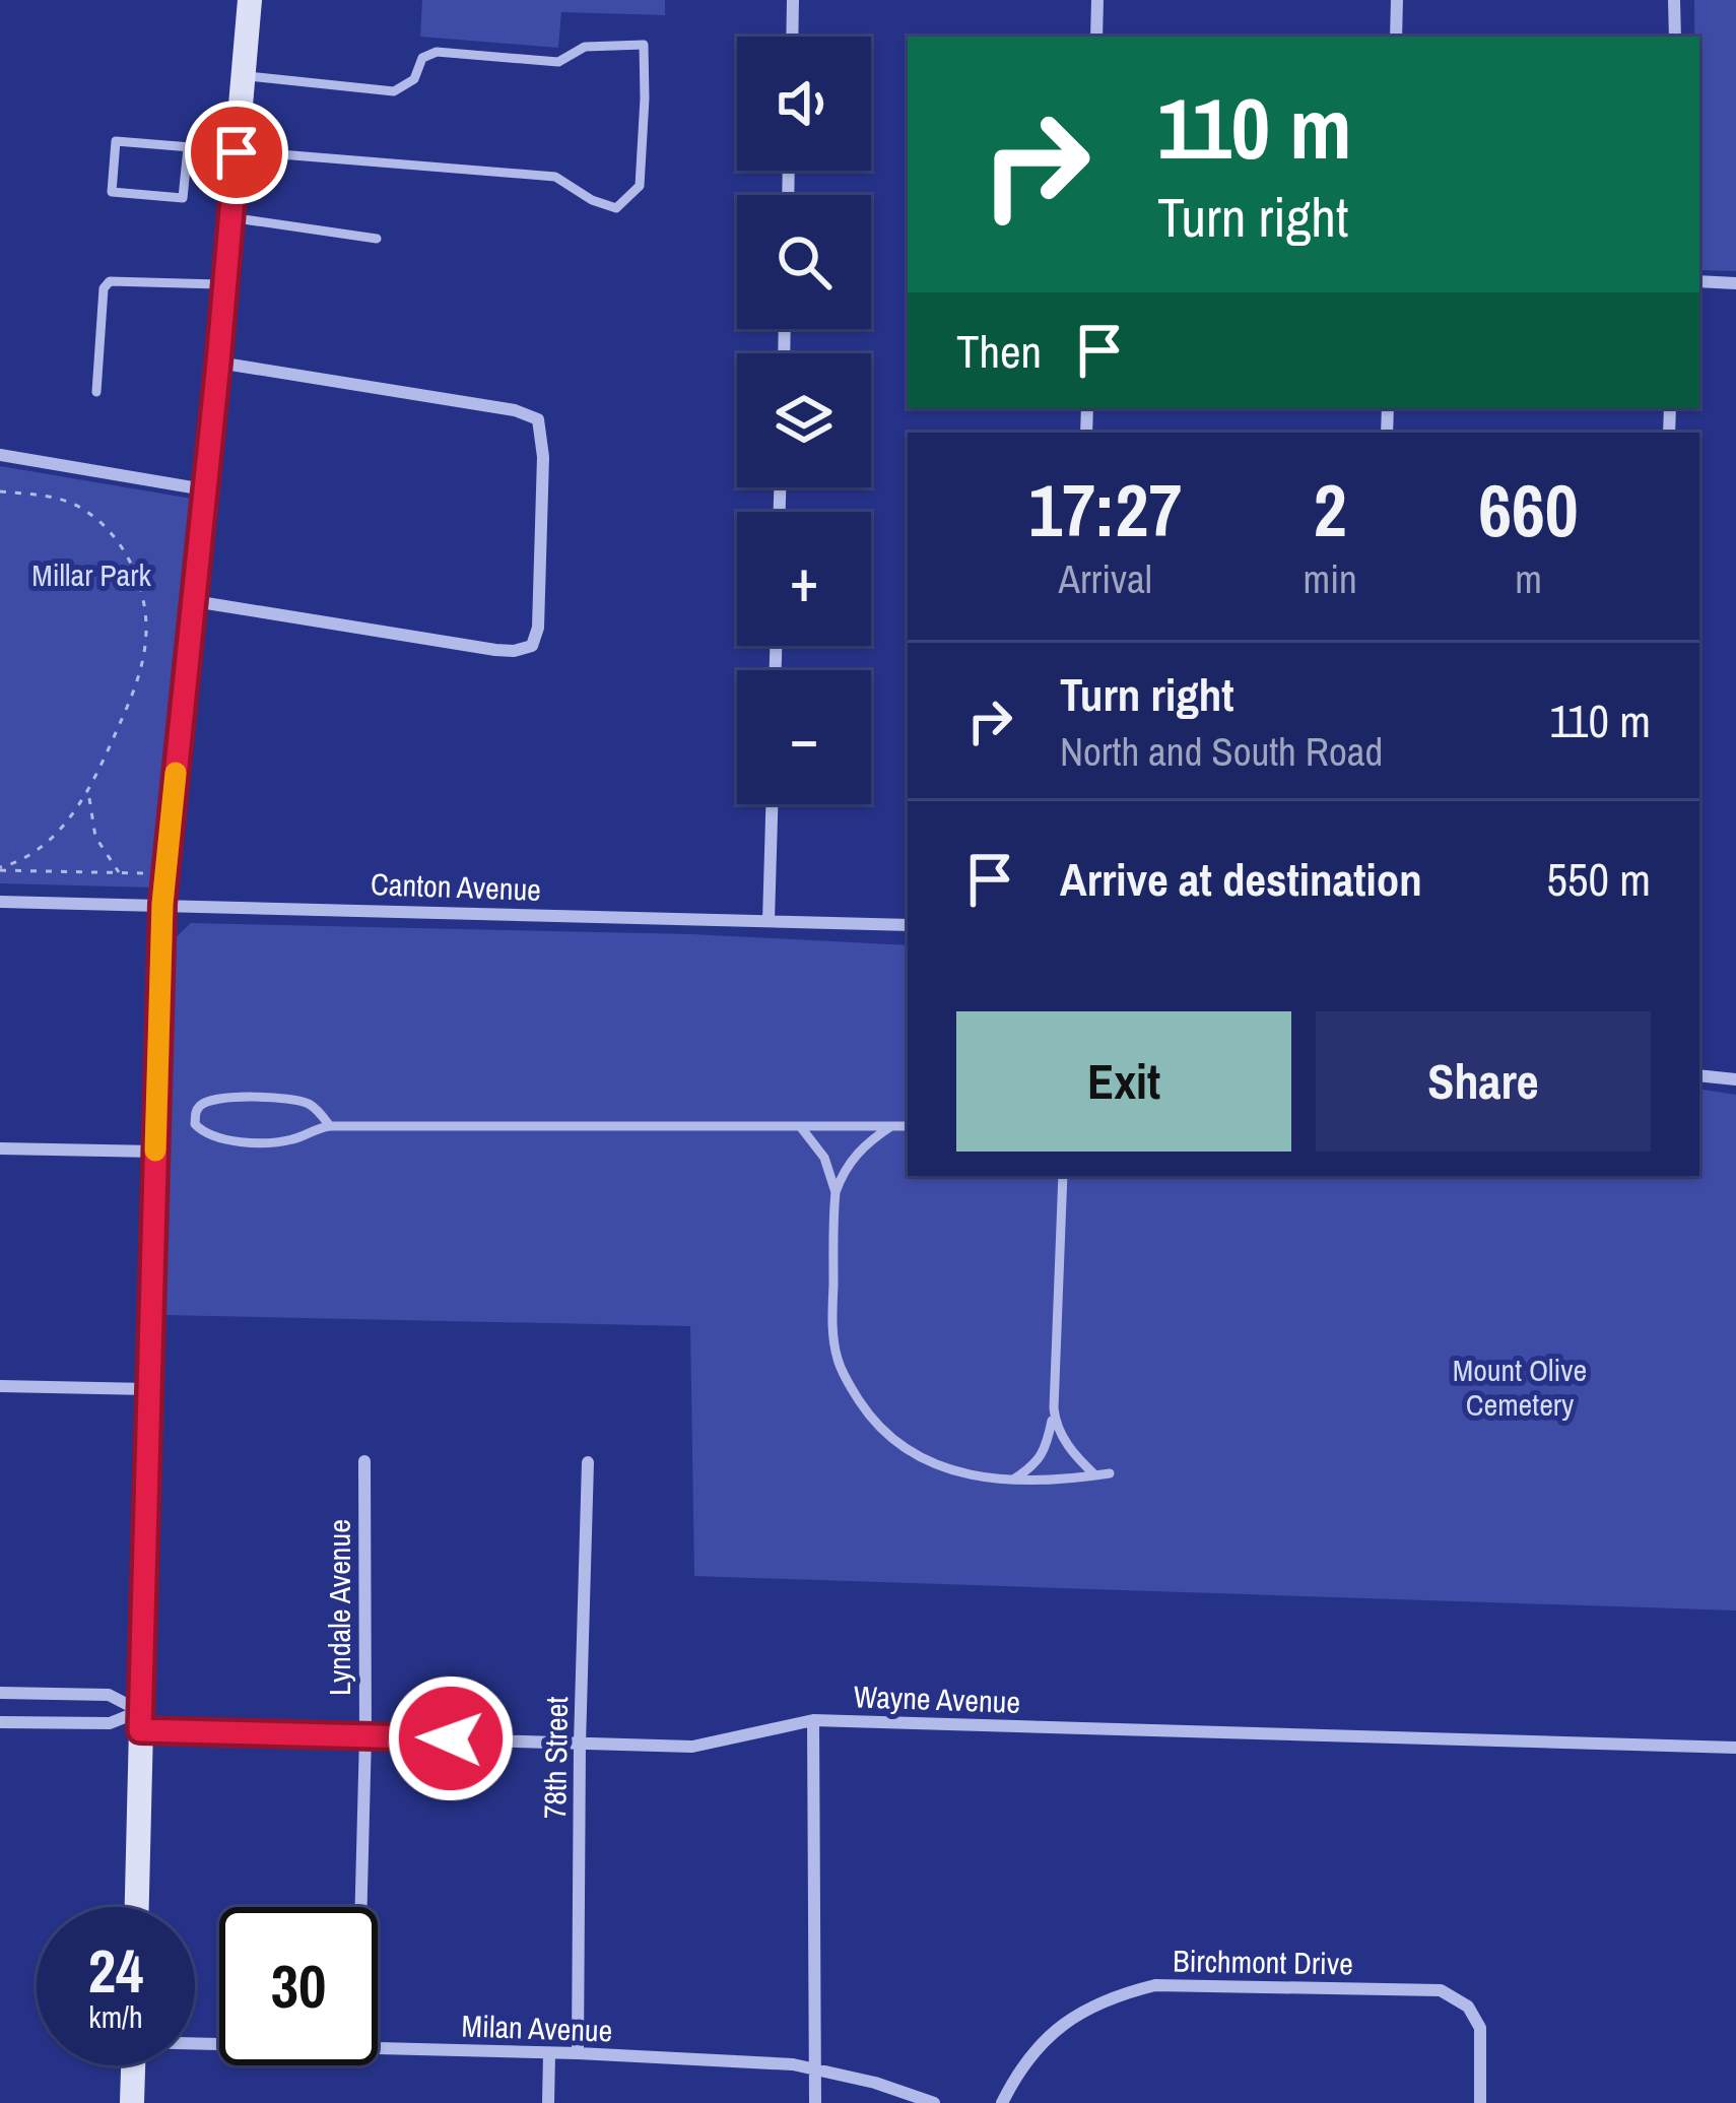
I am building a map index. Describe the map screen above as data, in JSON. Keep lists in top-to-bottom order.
{
  "streets": {
    "street": [
      "Canton Avenue",
      "Lyndale Avenue",
      "Wayne Avenue",
      "78th Street",
      "Birchmont Drive",
      "Milan Avenue"
    ]
  },
  "crossings": [
    ["Lyndale Avenue", "Wayne Avenue"],
    ["Wayne Avenue", "78th Street"],
    ["78th Street", "Milan Avenue"]
  ],
  "parks": ["Millar Park", "Mount Olive Cemetery"],
  "page": {
    "map_buttons": ["+", "−"],
    "turn": ["110 m", "Turn right"],
    "then": "Then",
    "eta": [
      "17:27",
      "Arrival",
      "2",
      "min",
      "660",
      "m"
    ],
    "list": [
      {
        "name": "Turn right",
        "note": "North and South Road",
        "value": "110 m"
      },
      {
        "name": "Arrive at destination",
        "value": "550 m"
      }
    ],
    "buttons": ["Exit", "Share"],
    "speed": "24 km/h",
    "limit": "30"
  }
}
